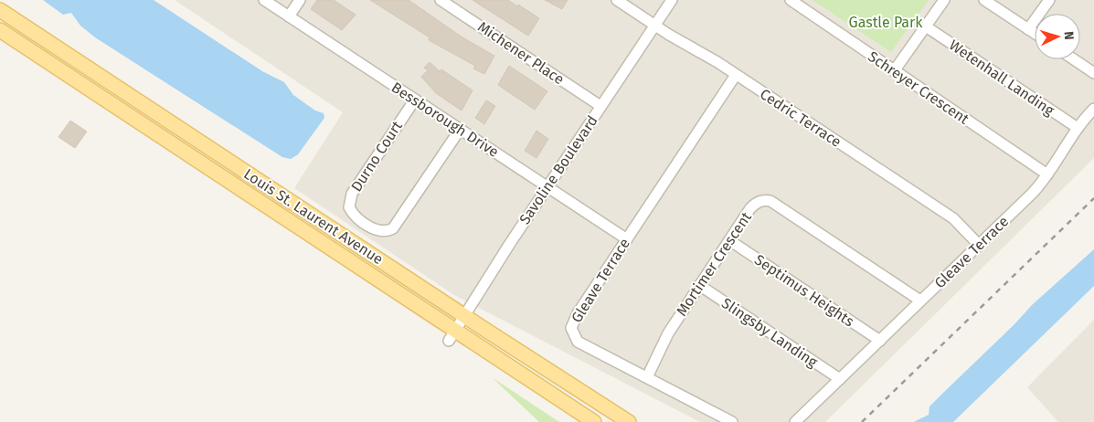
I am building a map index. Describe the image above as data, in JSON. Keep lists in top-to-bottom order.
{
  "streets": {
    "main road": ["Louis St. Laurent Avenue"],
    "street": [
      "Michener Place",
      "Wetenhall Landing",
      "Schreyer Crescent",
      "Cedric Terrace",
      "Bessborough Drive",
      "Durno Court",
      "Savoline Boulevard",
      "Gleave Terrace",
      "Mortimer Crescent",
      "Septimus Heights",
      "Slingsby Landing"
    ]
  },
  "crossings": [
    ["Michener Place", "Savoline Boulevard"],
    ["Wetenhall Landing", "Gleave Terrace"],
    ["Schreyer Crescent", "Gleave Terrace"],
    ["Cedric Terrace", "Savoline Boulevard"],
    ["Cedric Terrace", "Gleave Terrace"],
    ["Bessborough Drive", "Durno Court"],
    ["Bessborough Drive", "Savoline Boulevard"],
    ["Bessborough Drive", "Gleave Terrace"],
    ["Savoline Boulevard", "Louis St. Laurent Avenue"],
    ["Gleave Terrace", "Mortimer Crescent"],
    ["Gleave Terrace", "Septimus Heights"],
    ["Gleave Terrace", "Slingsby Landing"],
    ["Mortimer Crescent", "Septimus Heights"],
    ["Mortimer Crescent", "Slingsby Landing"]
  ],
  "parks": ["Gastle Park"],
  "north": "right"
}
